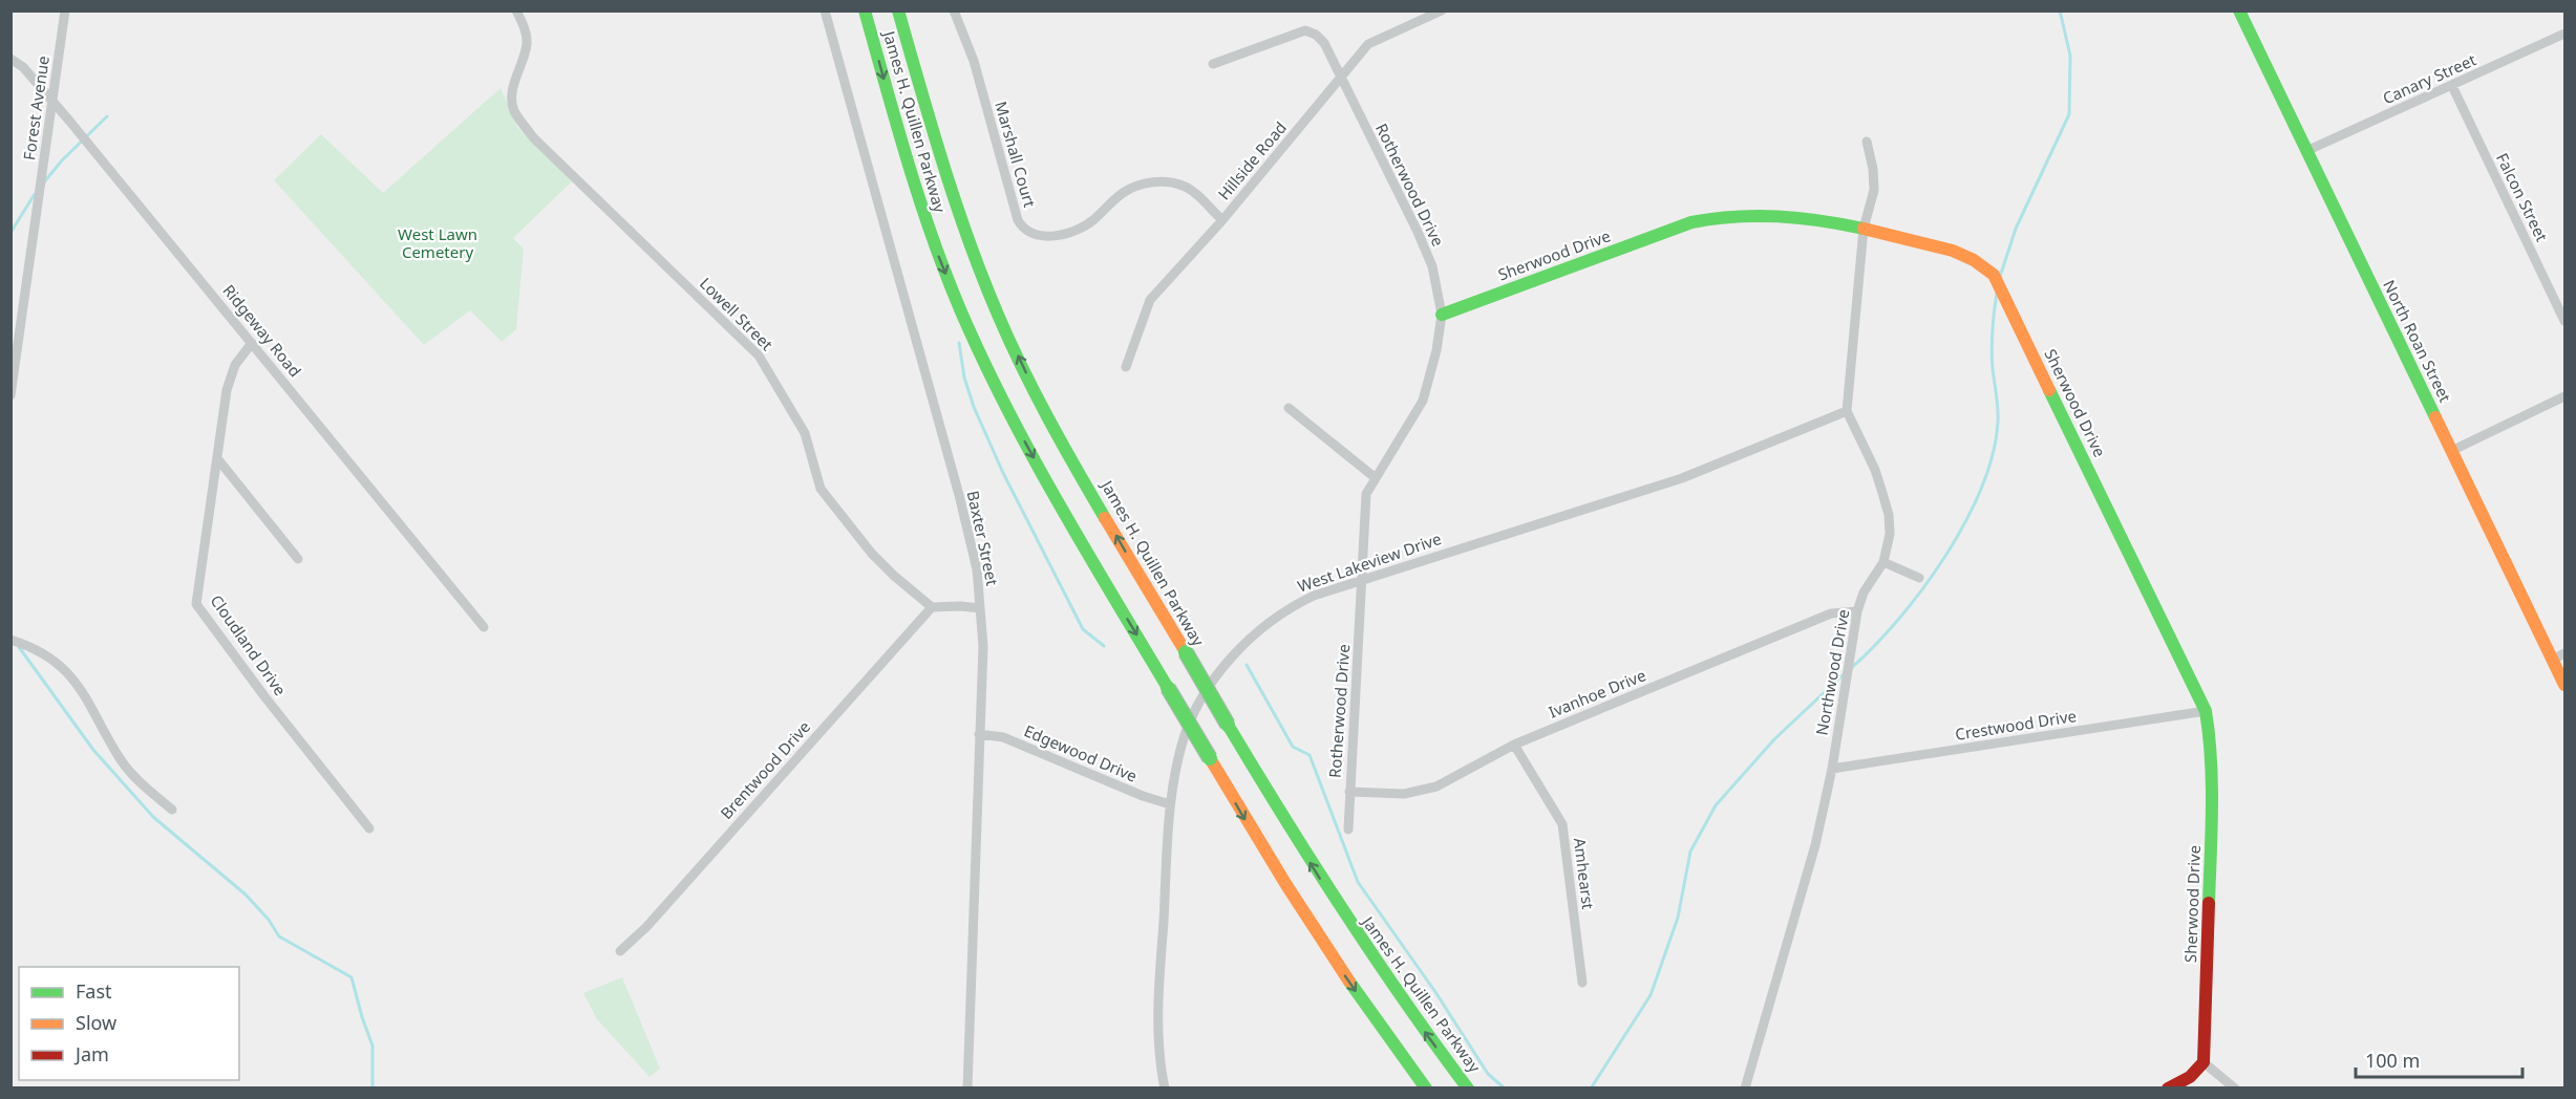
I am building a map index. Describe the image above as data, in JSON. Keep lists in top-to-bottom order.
{
  "streets": {
    "main road": ["James H. Quillen Parkway", "Sherwood Drive", "North Roan Street"],
    "street": [
      "Canary Street",
      "Forest Avenue",
      "Marshall Court",
      "Hillside Road",
      "Rotherwood Drive",
      "Falcon Street",
      "Lowell Street",
      "Ridgeway Road",
      "Baxter Street",
      "West Lakeview Drive",
      "Cloudland Drive",
      "Northwood Drive",
      "Ivanhoe Drive",
      "Crestwood Drive",
      "Edgewood Drive",
      "Brentwood Drive",
      "Amhearst"
    ]
  },
  "crossings": [
    ["Canary Street", "Falcon Street"],
    ["Canary Street", "North Roan Street"],
    ["Forest Avenue", "Ridgeway Road"],
    ["Marshall Court", "Hillside Road"],
    ["Hillside Road", "Rotherwood Drive"],
    ["Rotherwood Drive", "Sherwood Drive"],
    ["Rotherwood Drive", "West Lakeview Drive"],
    ["Rotherwood Drive", "Ivanhoe Drive"],
    ["Sherwood Drive", "Crestwood Drive"],
    ["Lowell Street", "Brentwood Drive"],
    ["Ridgeway Road", "Cloudland Drive"],
    ["Baxter Street", "Edgewood Drive"],
    ["West Lakeview Drive", "Northwood Drive"],
    ["West Lakeview Drive", "Edgewood Drive"],
    ["Northwood Drive", "Ivanhoe Drive"],
    ["Northwood Drive", "Crestwood Drive"],
    ["Ivanhoe Drive", "Amhearst"]
  ],
  "parks": ["West Lawn Cemetery"],
  "legend": ["Fast", "Slow", "Jam"],
  "scale_bar": "100 m"
}
